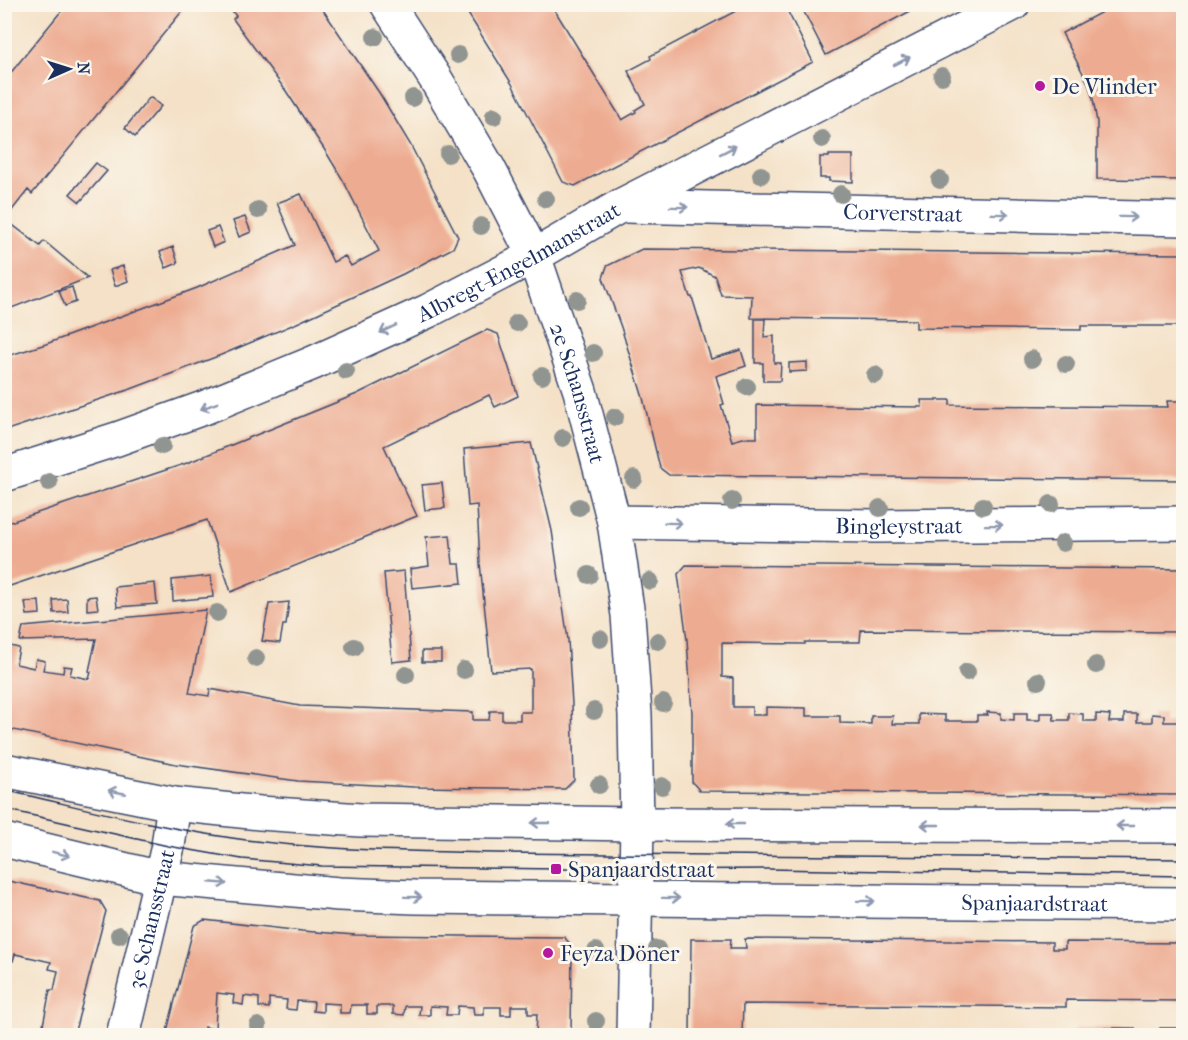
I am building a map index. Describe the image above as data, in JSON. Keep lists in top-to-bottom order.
{
  "streets": {
    "street": [
      "Corverstraat",
      "Albregt-Engelmanstraat",
      "2e Schansstraat",
      "Bingleystraat",
      "Spanjaardstraat",
      "3e Schansstraat"
    ]
  },
  "crossings": [
    ["Corverstraat", "Albregt-Engelmanstraat"],
    ["Albregt-Engelmanstraat", "2e Schansstraat"],
    ["2e Schansstraat", "Bingleystraat"],
    ["Spanjaardstraat", "3e Schansstraat"]
  ],
  "one_way": ["Corverstraat", "Bingleystraat"],
  "places": {
    "other": ["De Vlinder", "Feyza Döner"],
    "transit": ["Spanjaardstraat"]
  },
  "north": "right"
}
